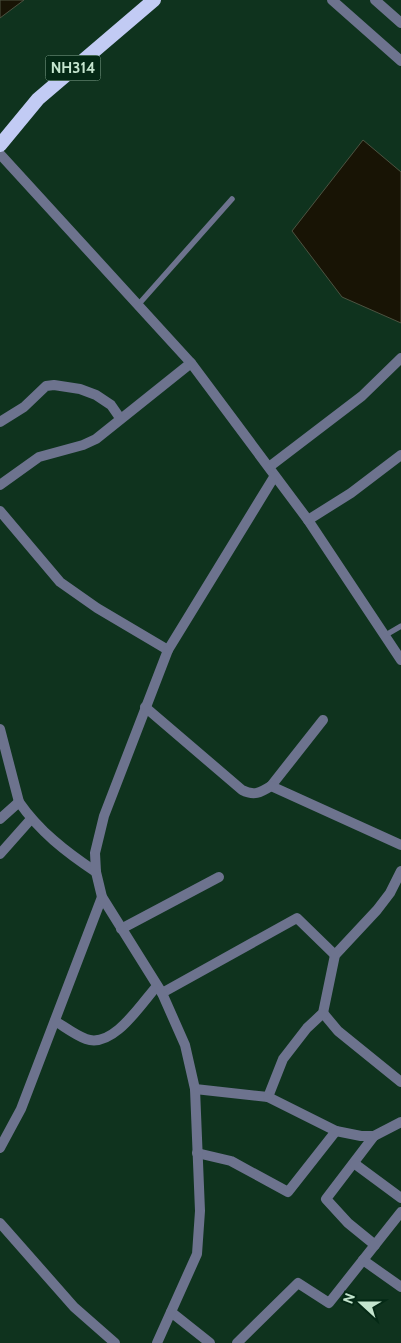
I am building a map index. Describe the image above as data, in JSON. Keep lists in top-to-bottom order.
{
  "streets": {
    "highway": ["NH314"]
  },
  "north": "left"
}
